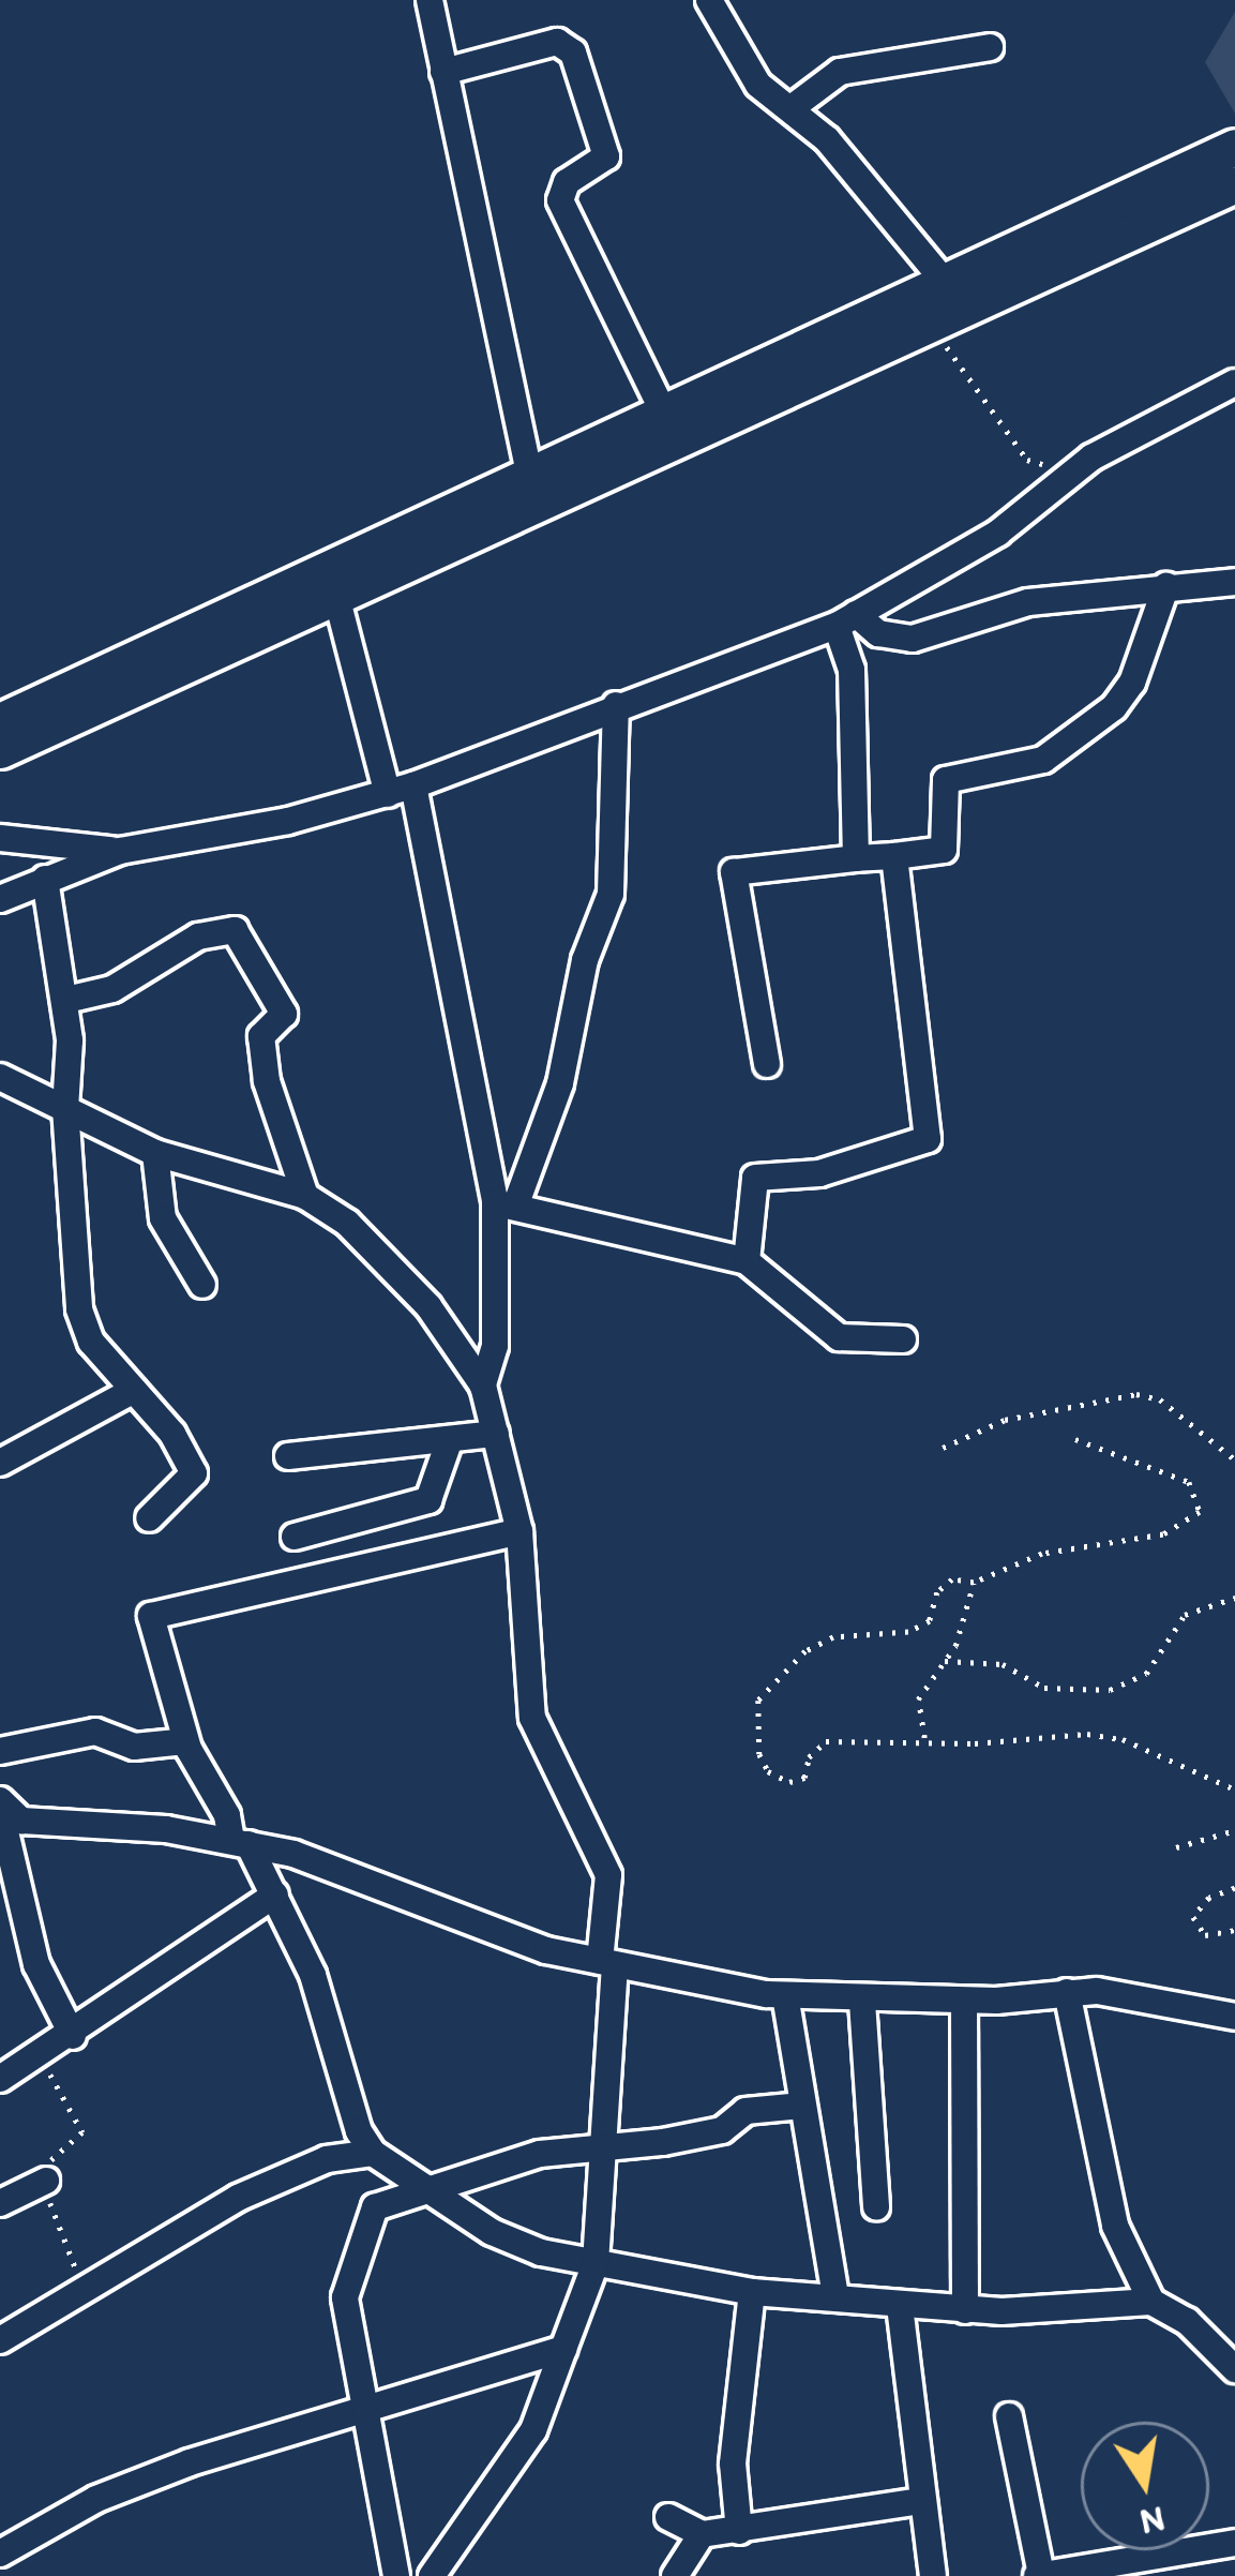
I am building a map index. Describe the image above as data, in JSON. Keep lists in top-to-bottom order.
{
  "north": "bottom"
}
